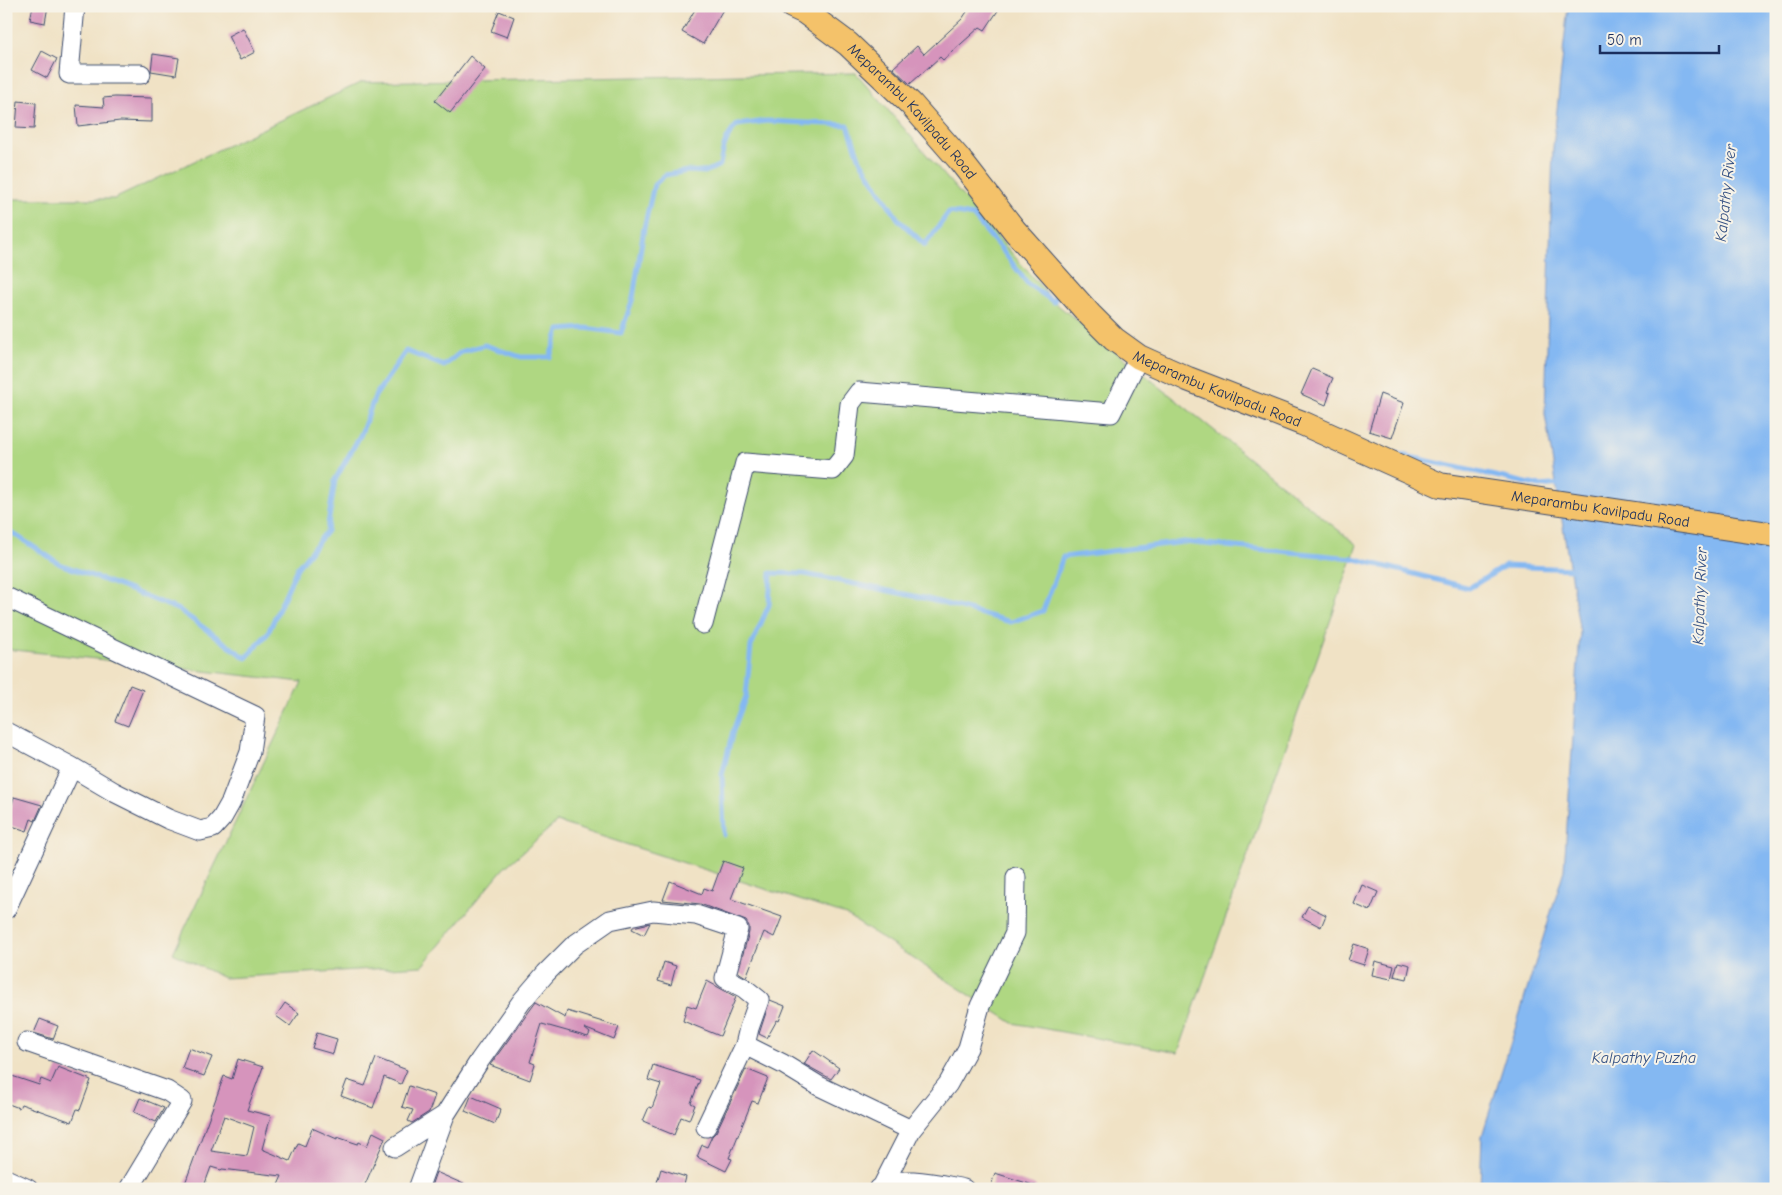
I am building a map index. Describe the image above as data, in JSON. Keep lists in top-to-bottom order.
{
  "streets": {
    "main road": ["Meparambu Kavilpadu Road"]
  },
  "water": ["Kalpathy River", "Kalpathy Puzha"],
  "scale_bar": "50 m"
}
